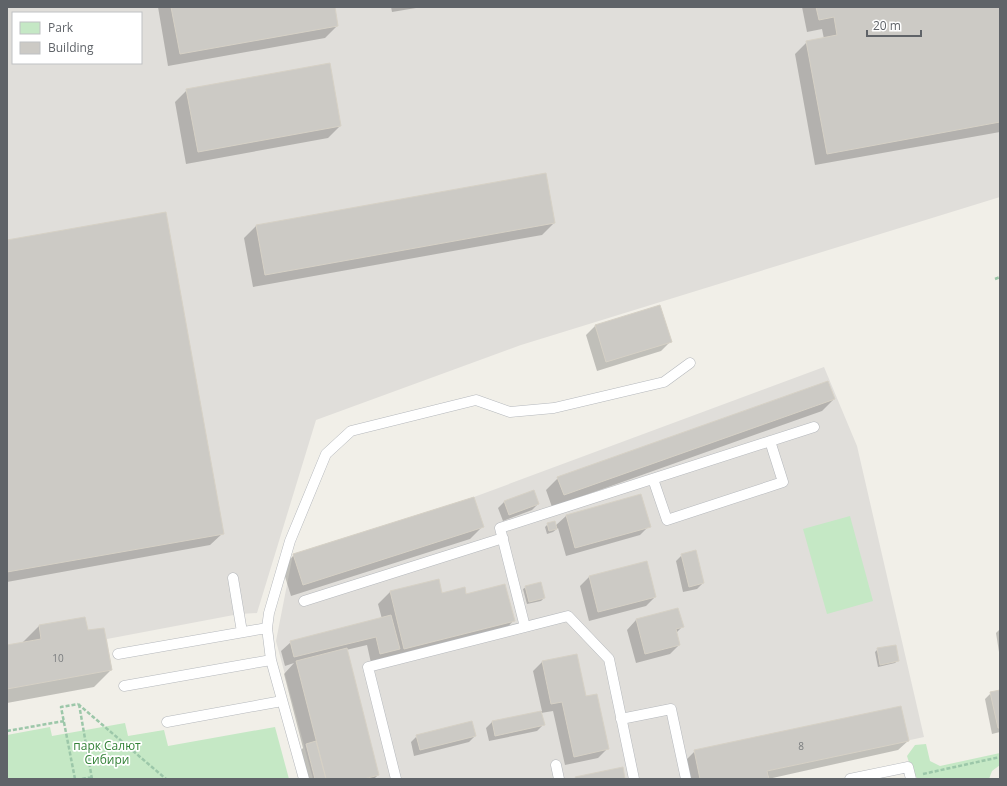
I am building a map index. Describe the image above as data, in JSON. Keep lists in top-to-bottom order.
{
  "parks": ["парк Салют Сибири"],
  "house_numbers": ["10", "8"],
  "legend": ["Park", "Building"],
  "scale_bar": "20 m"
}
